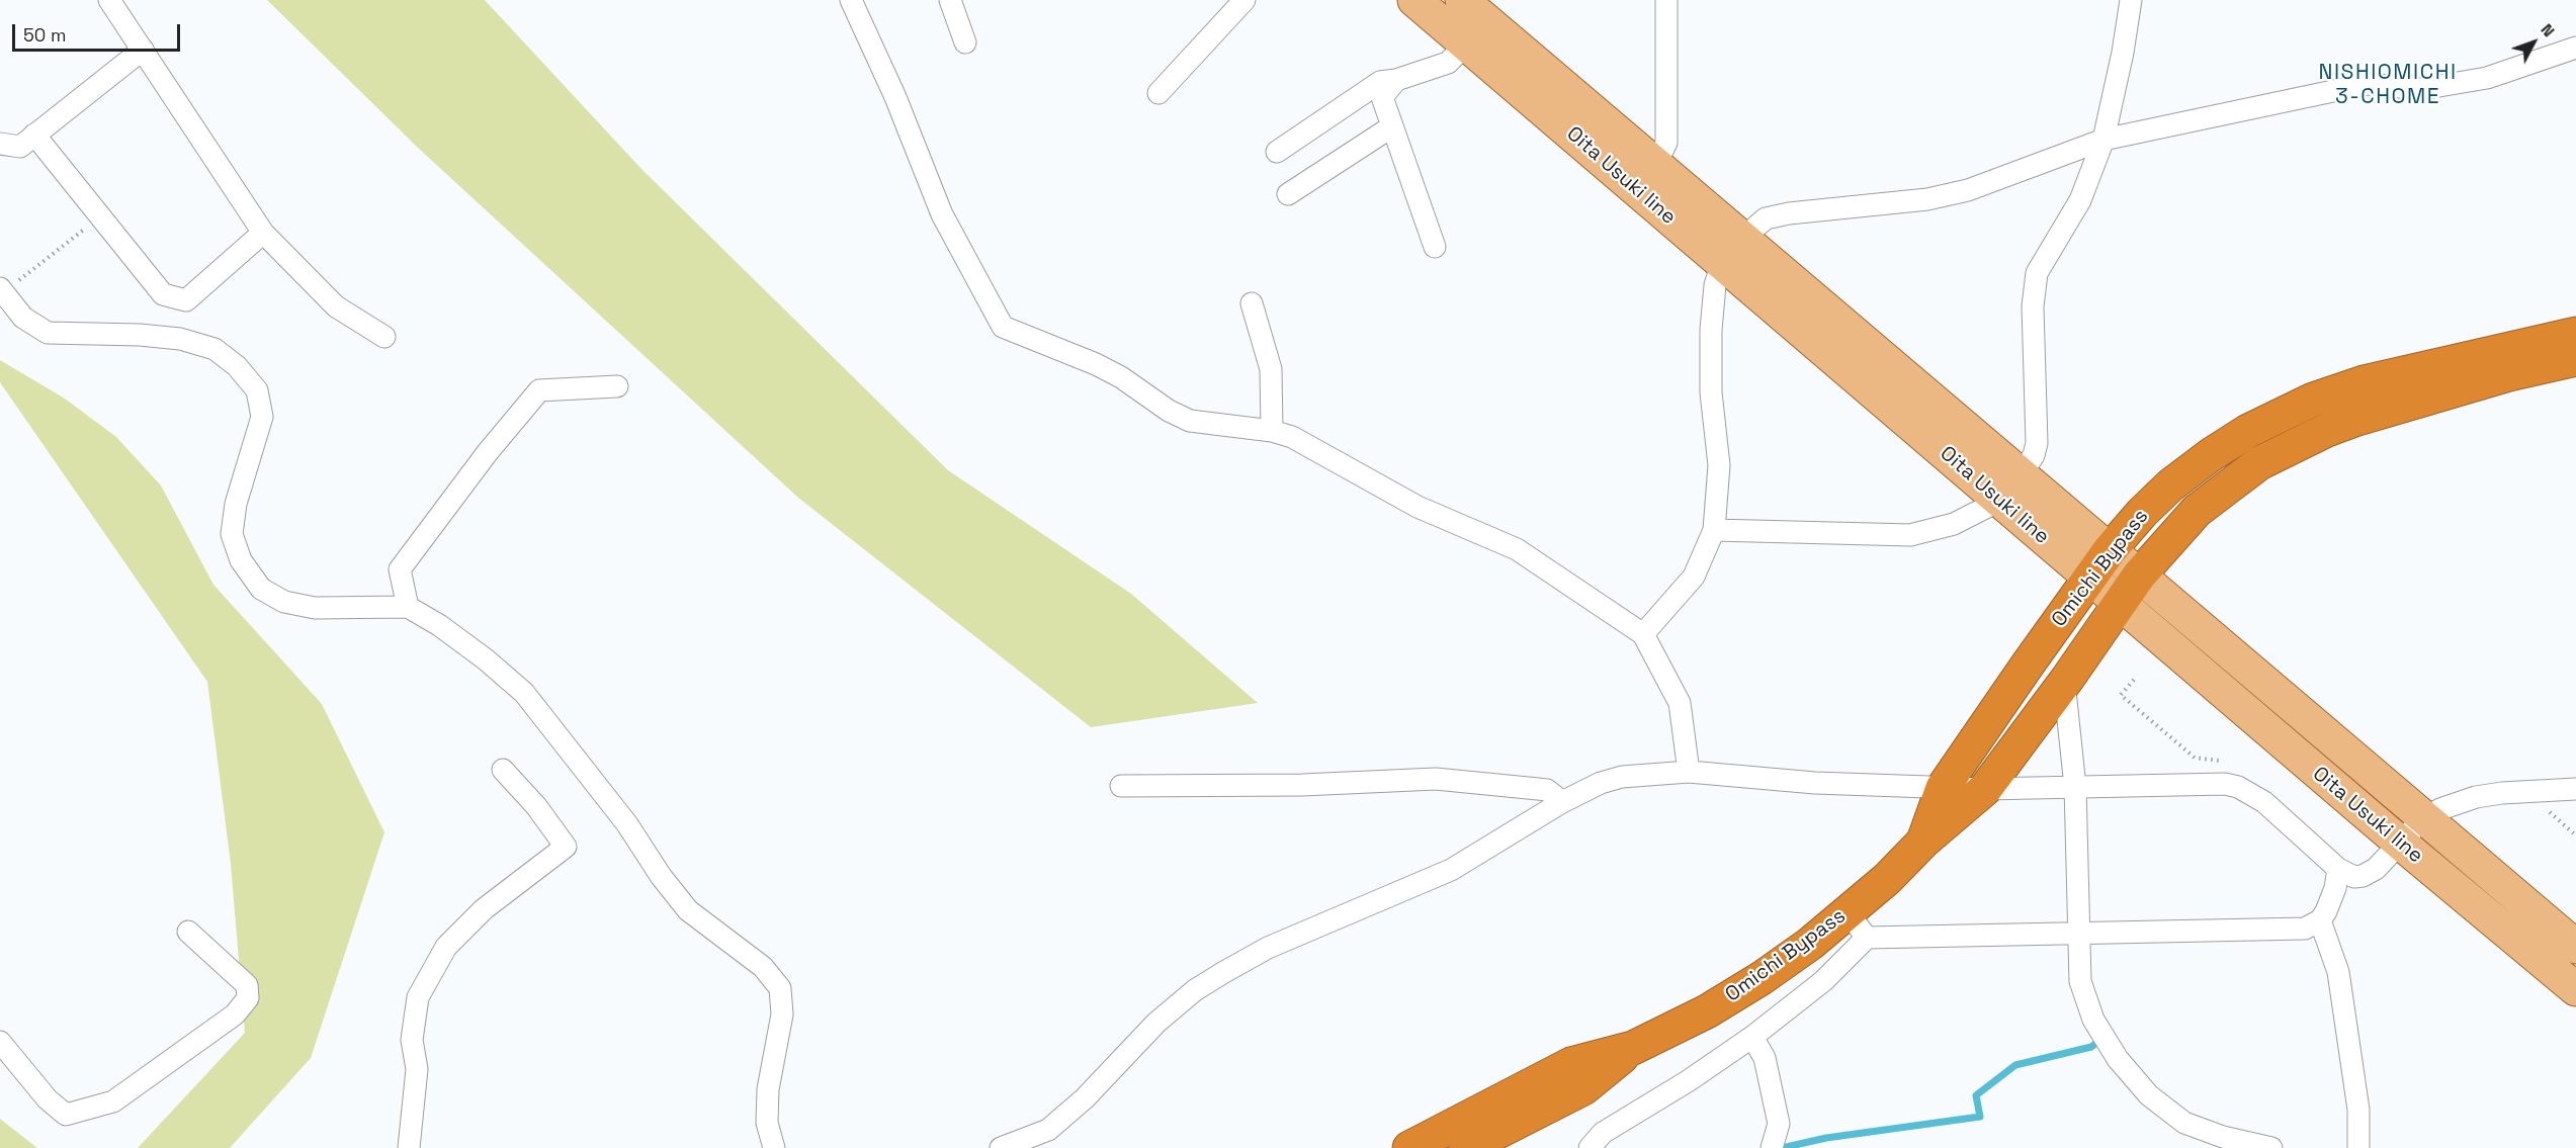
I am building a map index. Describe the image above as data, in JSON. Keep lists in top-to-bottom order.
{
  "streets": {
    "highway": ["Omichi Bypass"],
    "main road": ["Oita Usuki line"]
  },
  "crossings": [
    ["Oita Usuki line", "Omichi Bypass"]
  ],
  "districts": ["NISHIOMICHI 3-CHOME"],
  "scale_bar": "50 m",
  "north": "top right"
}
